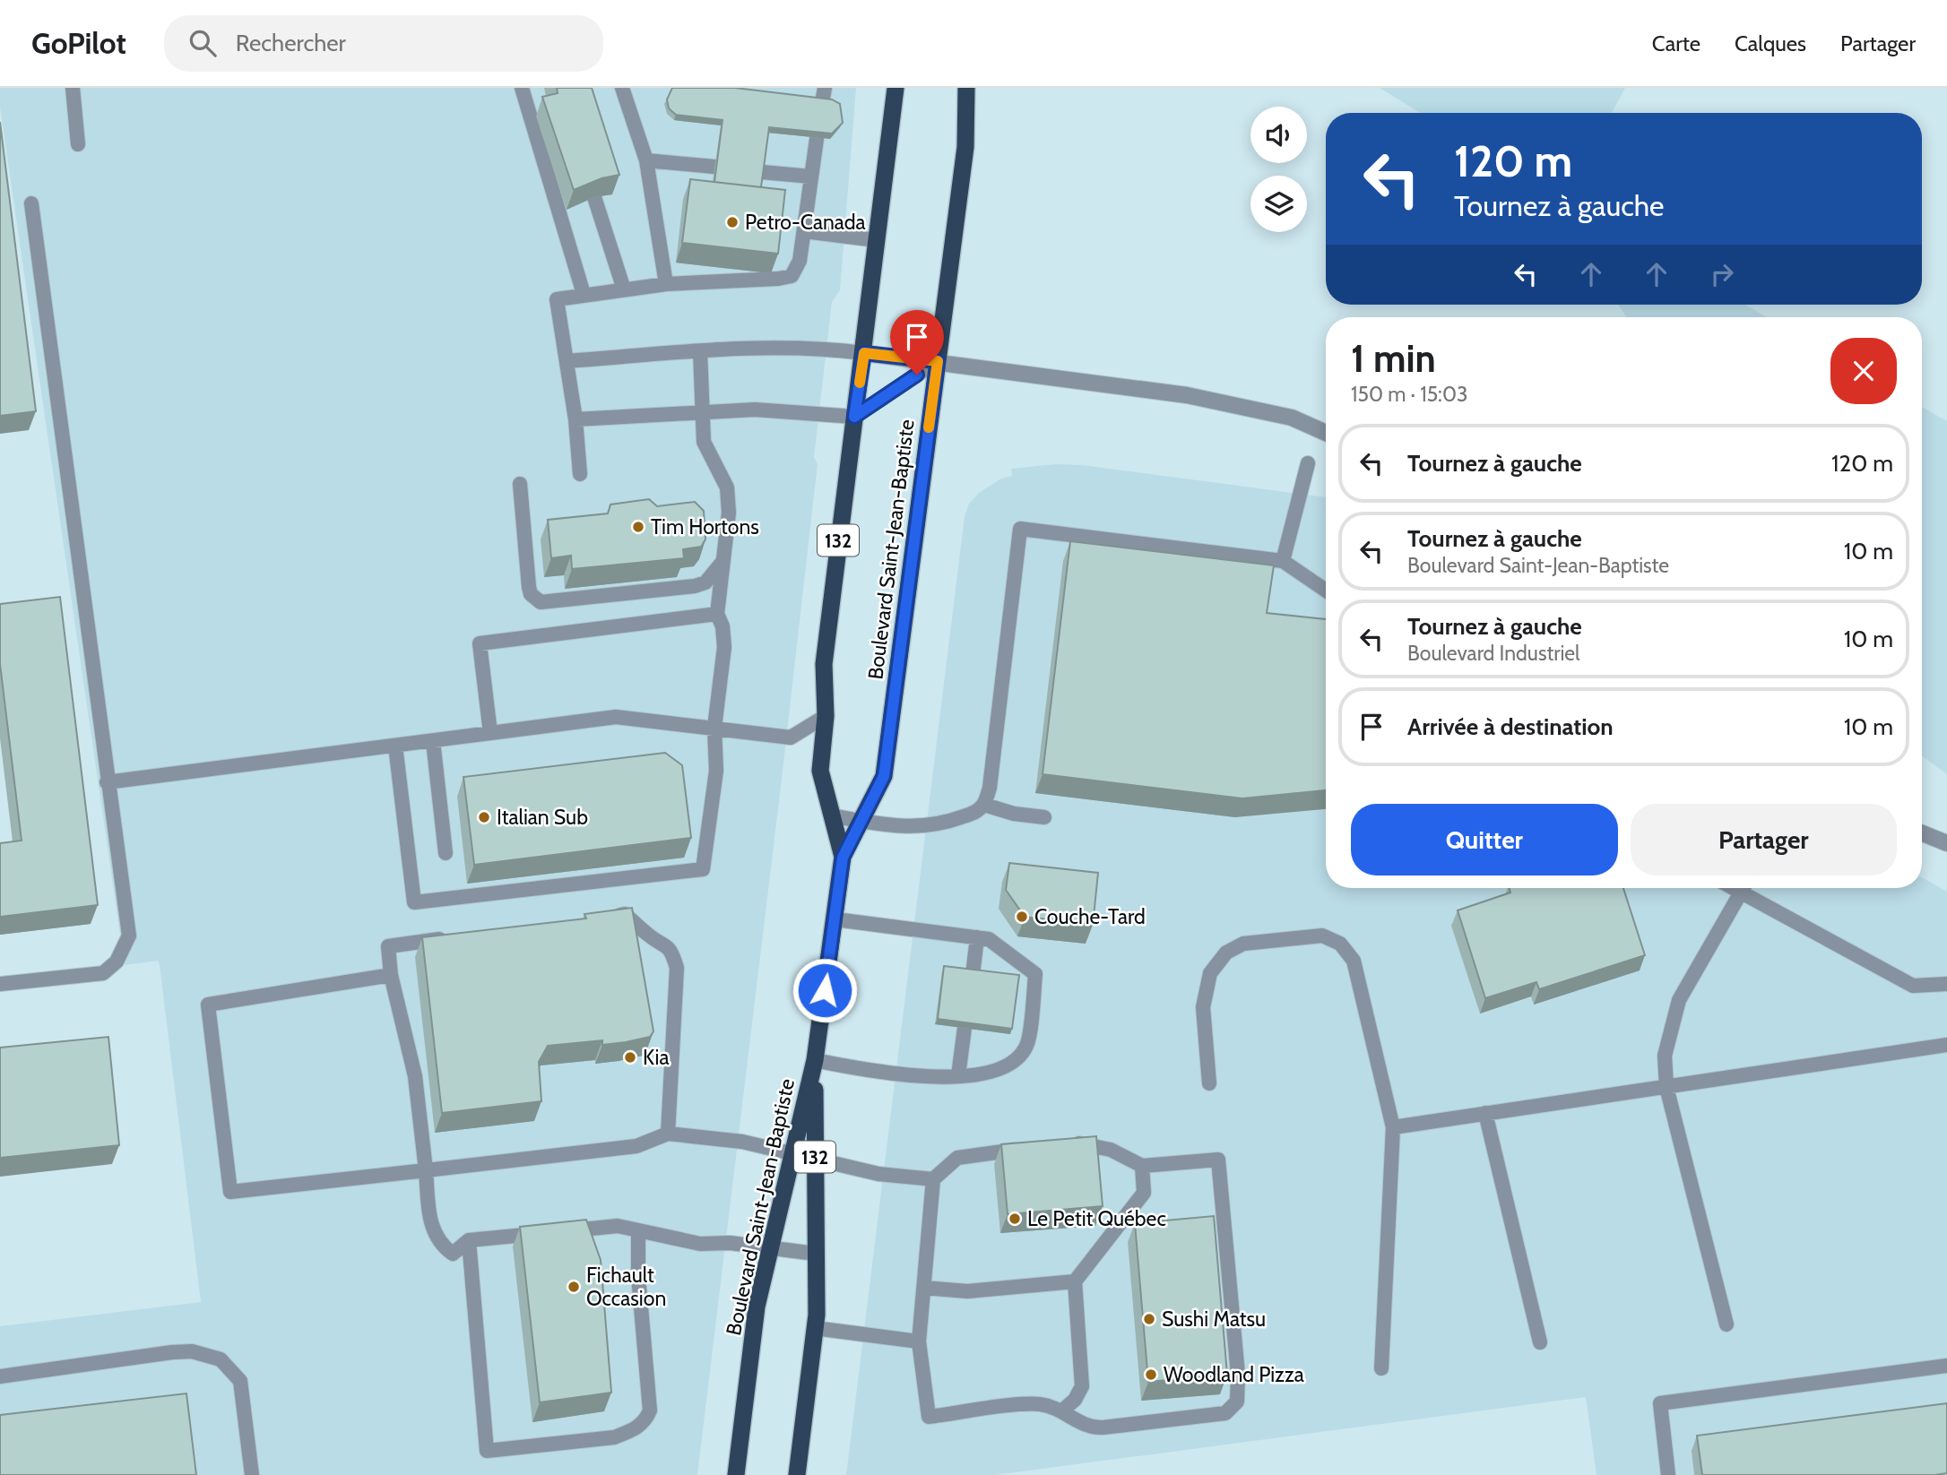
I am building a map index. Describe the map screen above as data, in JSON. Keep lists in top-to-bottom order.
{
  "streets": {
    "highway": ["132", "Boulevard Saint-Jean-Baptiste"]
  },
  "places": [
    "Petro-Canada",
    "Tim Hortons",
    "Italian Sub",
    "Couche-Tard",
    "Kia",
    "Le Petit Québec",
    "Fichault Occasion",
    "Sushi Matsu",
    "Woodland Pizza"
  ],
  "page": {
    "header": "GoPilot",
    "search": "Rechercher",
    "nav": ["Carte", "Calques", "Partager"],
    "turn": ["120 m", "Tournez à gauche"],
    "heading": ["1 min", "150 m · 15:03"],
    "list": [
      {
        "name": "Tournez à gauche",
        "value": "120 m"
      },
      {
        "name": "Tournez à gauche",
        "note": "Boulevard Saint-Jean-Baptiste",
        "value": "10 m"
      },
      {
        "name": "Tournez à gauche",
        "note": "Boulevard Industriel",
        "value": "10 m"
      },
      {
        "name": "Arrivée à destination",
        "value": "10 m"
      }
    ],
    "buttons": ["Quitter", "Partager"]
  }
}
